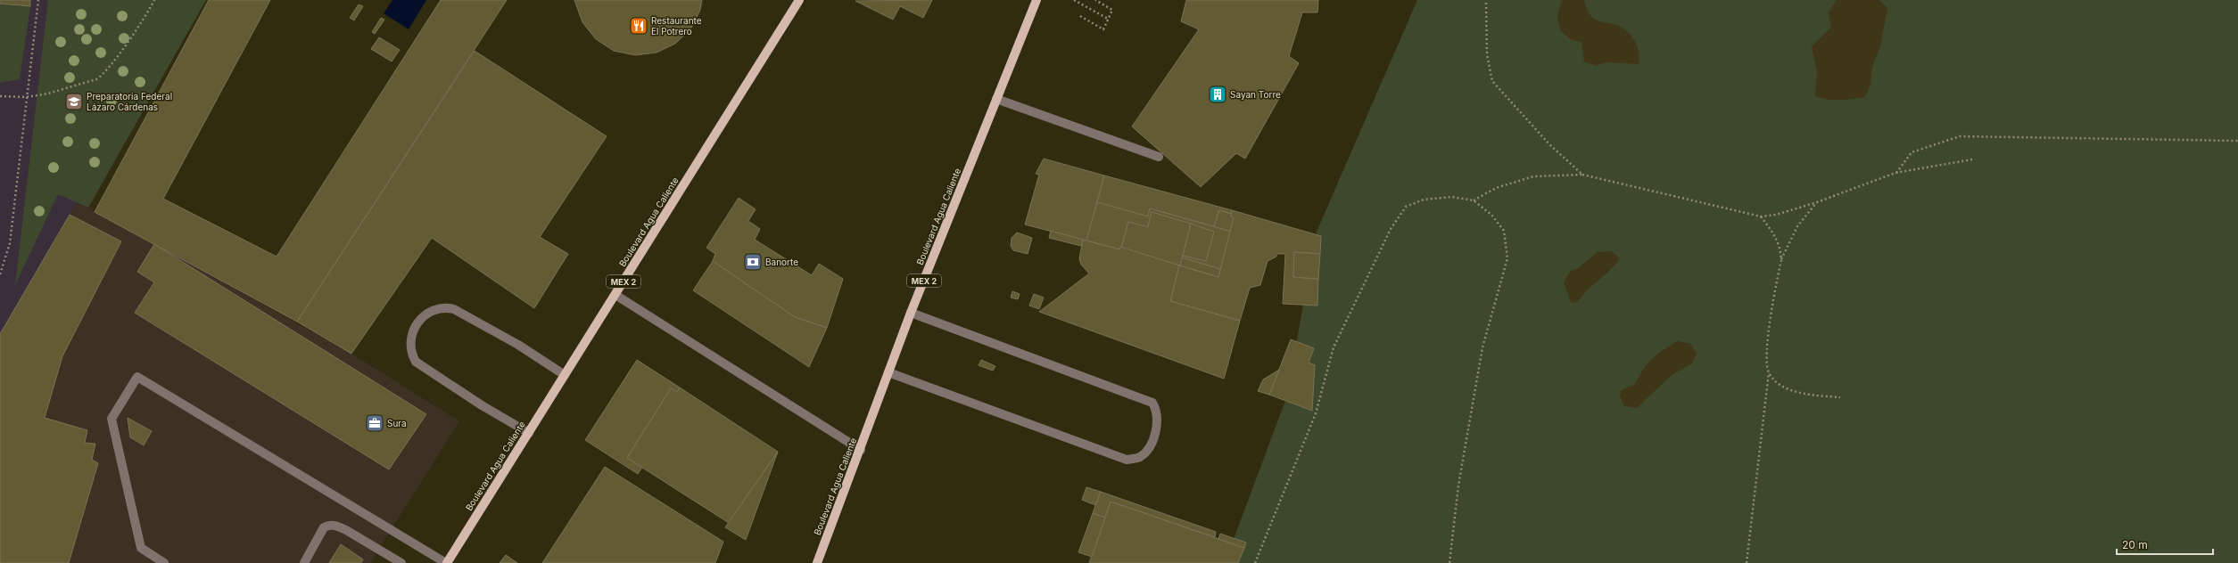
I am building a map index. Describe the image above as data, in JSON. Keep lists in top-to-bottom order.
{
  "streets": {
    "main road": ["Boulevard Agua Caliente", "MEX 2"]
  },
  "places": {
    "restaurant": ["Restaurante El Potrero"],
    "building": ["Sayan Torre"],
    "school or university": ["Preparatoria Federal Lázaro Cárdenas"],
    "bank": ["Banorte"],
    "office": ["Sura"]
  },
  "scale_bar": "20 m"
}
